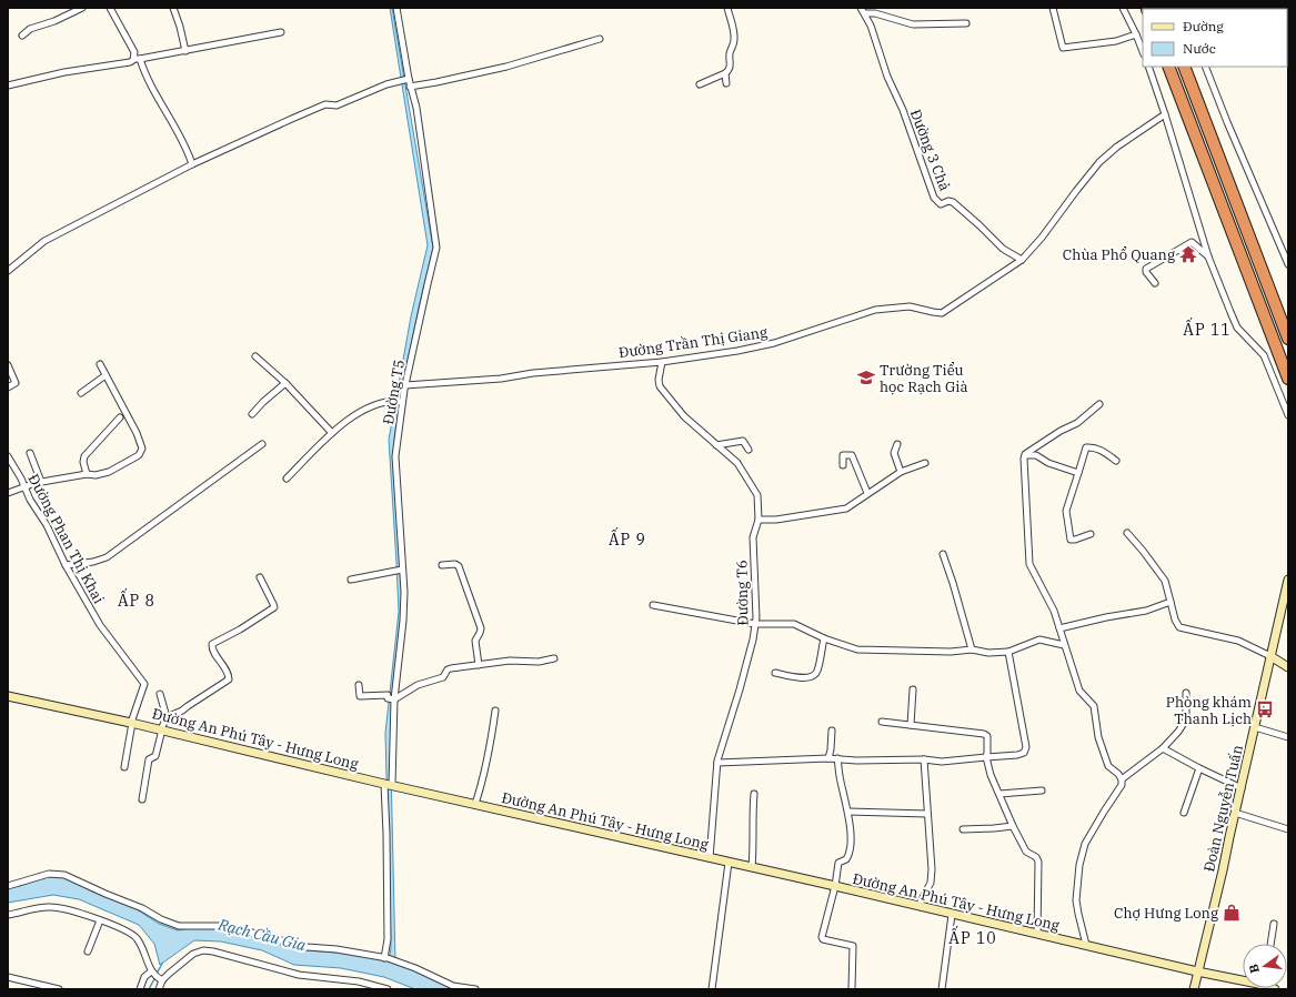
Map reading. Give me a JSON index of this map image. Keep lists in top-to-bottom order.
{
  "streets": {
    "street": [
      "Đường 3 Chả",
      "Đường Trần Thị Giang",
      "Đường T5",
      "Đường Phan Thị Khai",
      "Đường T6",
      "Đường An Phú Tây - Hưng Long",
      "Đoàn Nguyễn Tuấn"
    ]
  },
  "crossings": [
    ["Đường 3 Chả", "Đường Trần Thị Giang"],
    ["Đường Trần Thị Giang", "Đường T5"],
    ["Đường Trần Thị Giang", "Đường T6"],
    ["Đường T5", "Đường An Phú Tây - Hưng Long"],
    ["Đường Phan Thị Khai", "Đường An Phú Tây - Hưng Long"],
    ["Đường T6", "Đường An Phú Tây - Hưng Long"],
    ["Đường An Phú Tây - Hưng Long", "Đoàn Nguyễn Tuấn"]
  ],
  "districts": [
    "ẤP 11",
    "ẤP 9",
    "ẤP 8",
    "ẤP 10"
  ],
  "water": ["Rạch Cầu Gia"],
  "places": {
    "temple": ["Chùa Phổ Quang"],
    "school or university": ["Trường Tiểu học Rạch Già"],
    "bus stop": ["Phòng khám Thanh Lịch"],
    "shop": ["Chợ Hưng Long"]
  },
  "legend": ["Đường", "Nước"],
  "north": "left"
}
